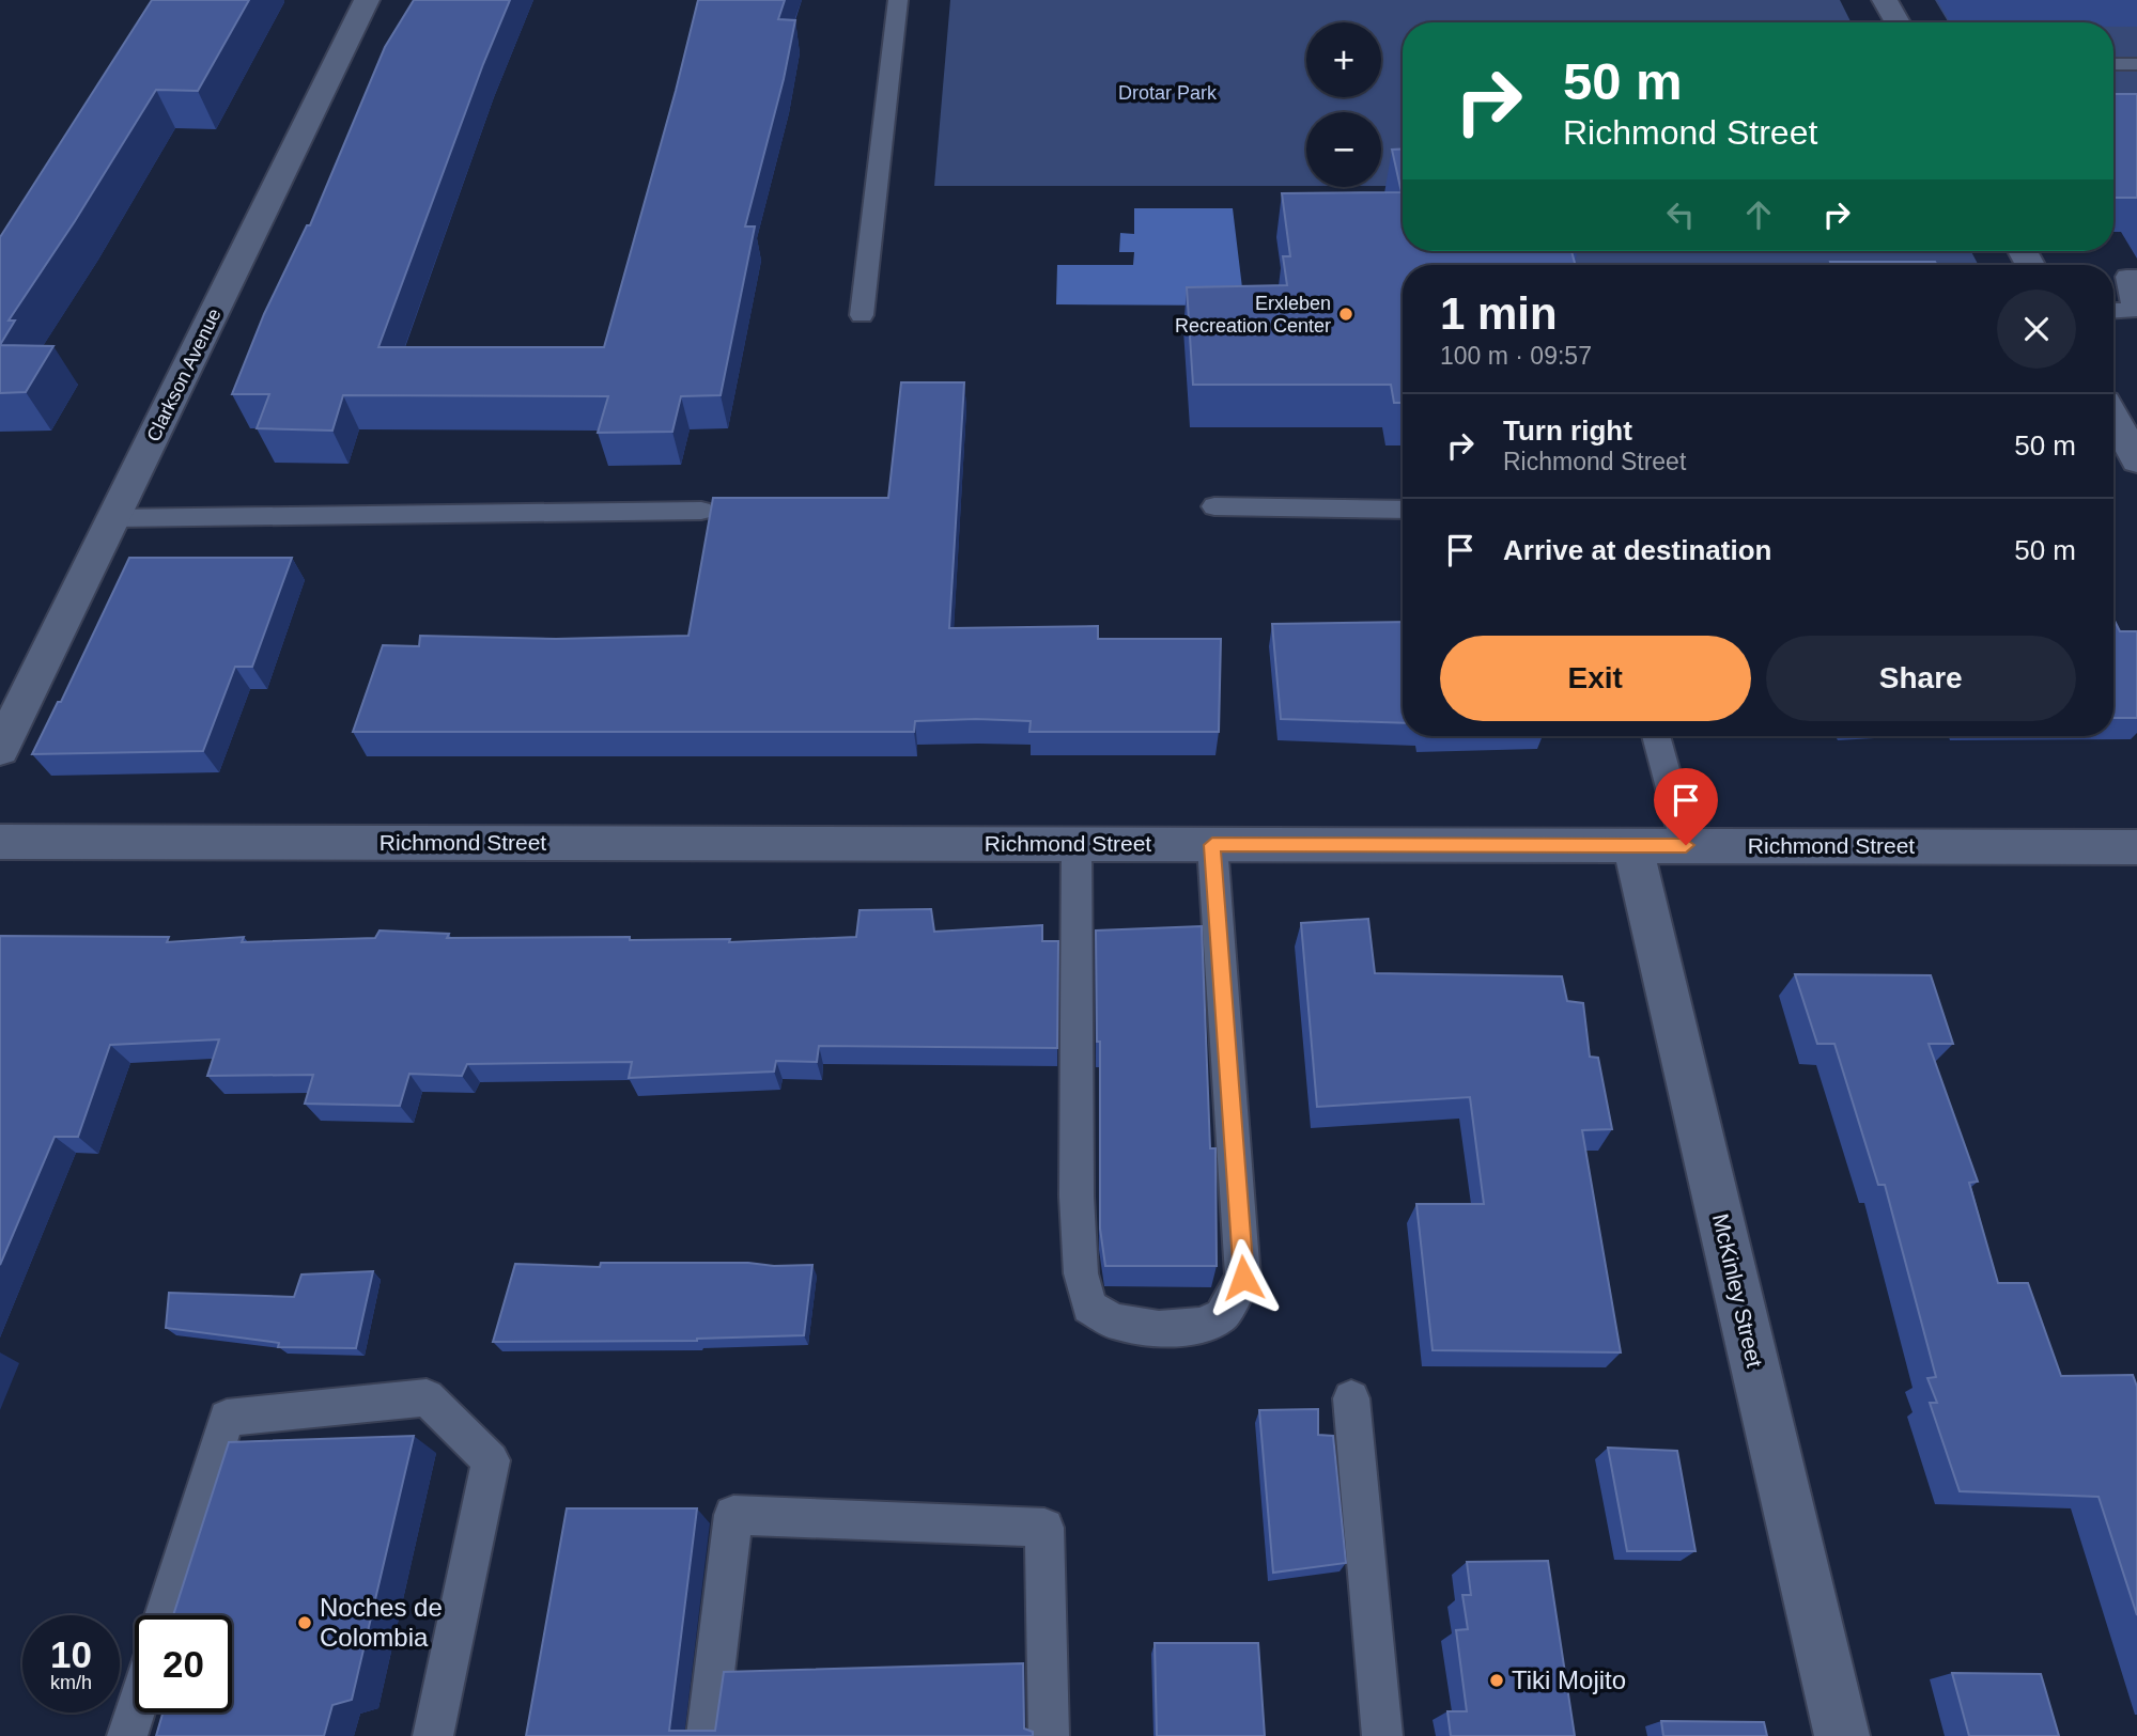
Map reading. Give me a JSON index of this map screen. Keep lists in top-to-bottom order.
{
  "streets": {
    "street": ["Clarkson Avenue", "Richmond Street", "McKinley Street"]
  },
  "crossings": [
    ["Richmond Street", "McKinley Street"]
  ],
  "parks": ["Drotar Park"],
  "places": ["Erxleben Recreation Center", "Noches de Colombia", "Tiki Mojito"],
  "page": {
    "map_buttons": ["+", "−"],
    "turn": ["50 m", "Richmond Street"],
    "heading": ["1 min", "100 m · 09:57"],
    "list": [
      {
        "name": "Turn right",
        "note": "Richmond Street",
        "value": "50 m"
      },
      {
        "name": "Arrive at destination",
        "value": "50 m"
      }
    ],
    "buttons": ["Exit", "Share"],
    "speed": "10 km/h",
    "limit": "20"
  }
}
